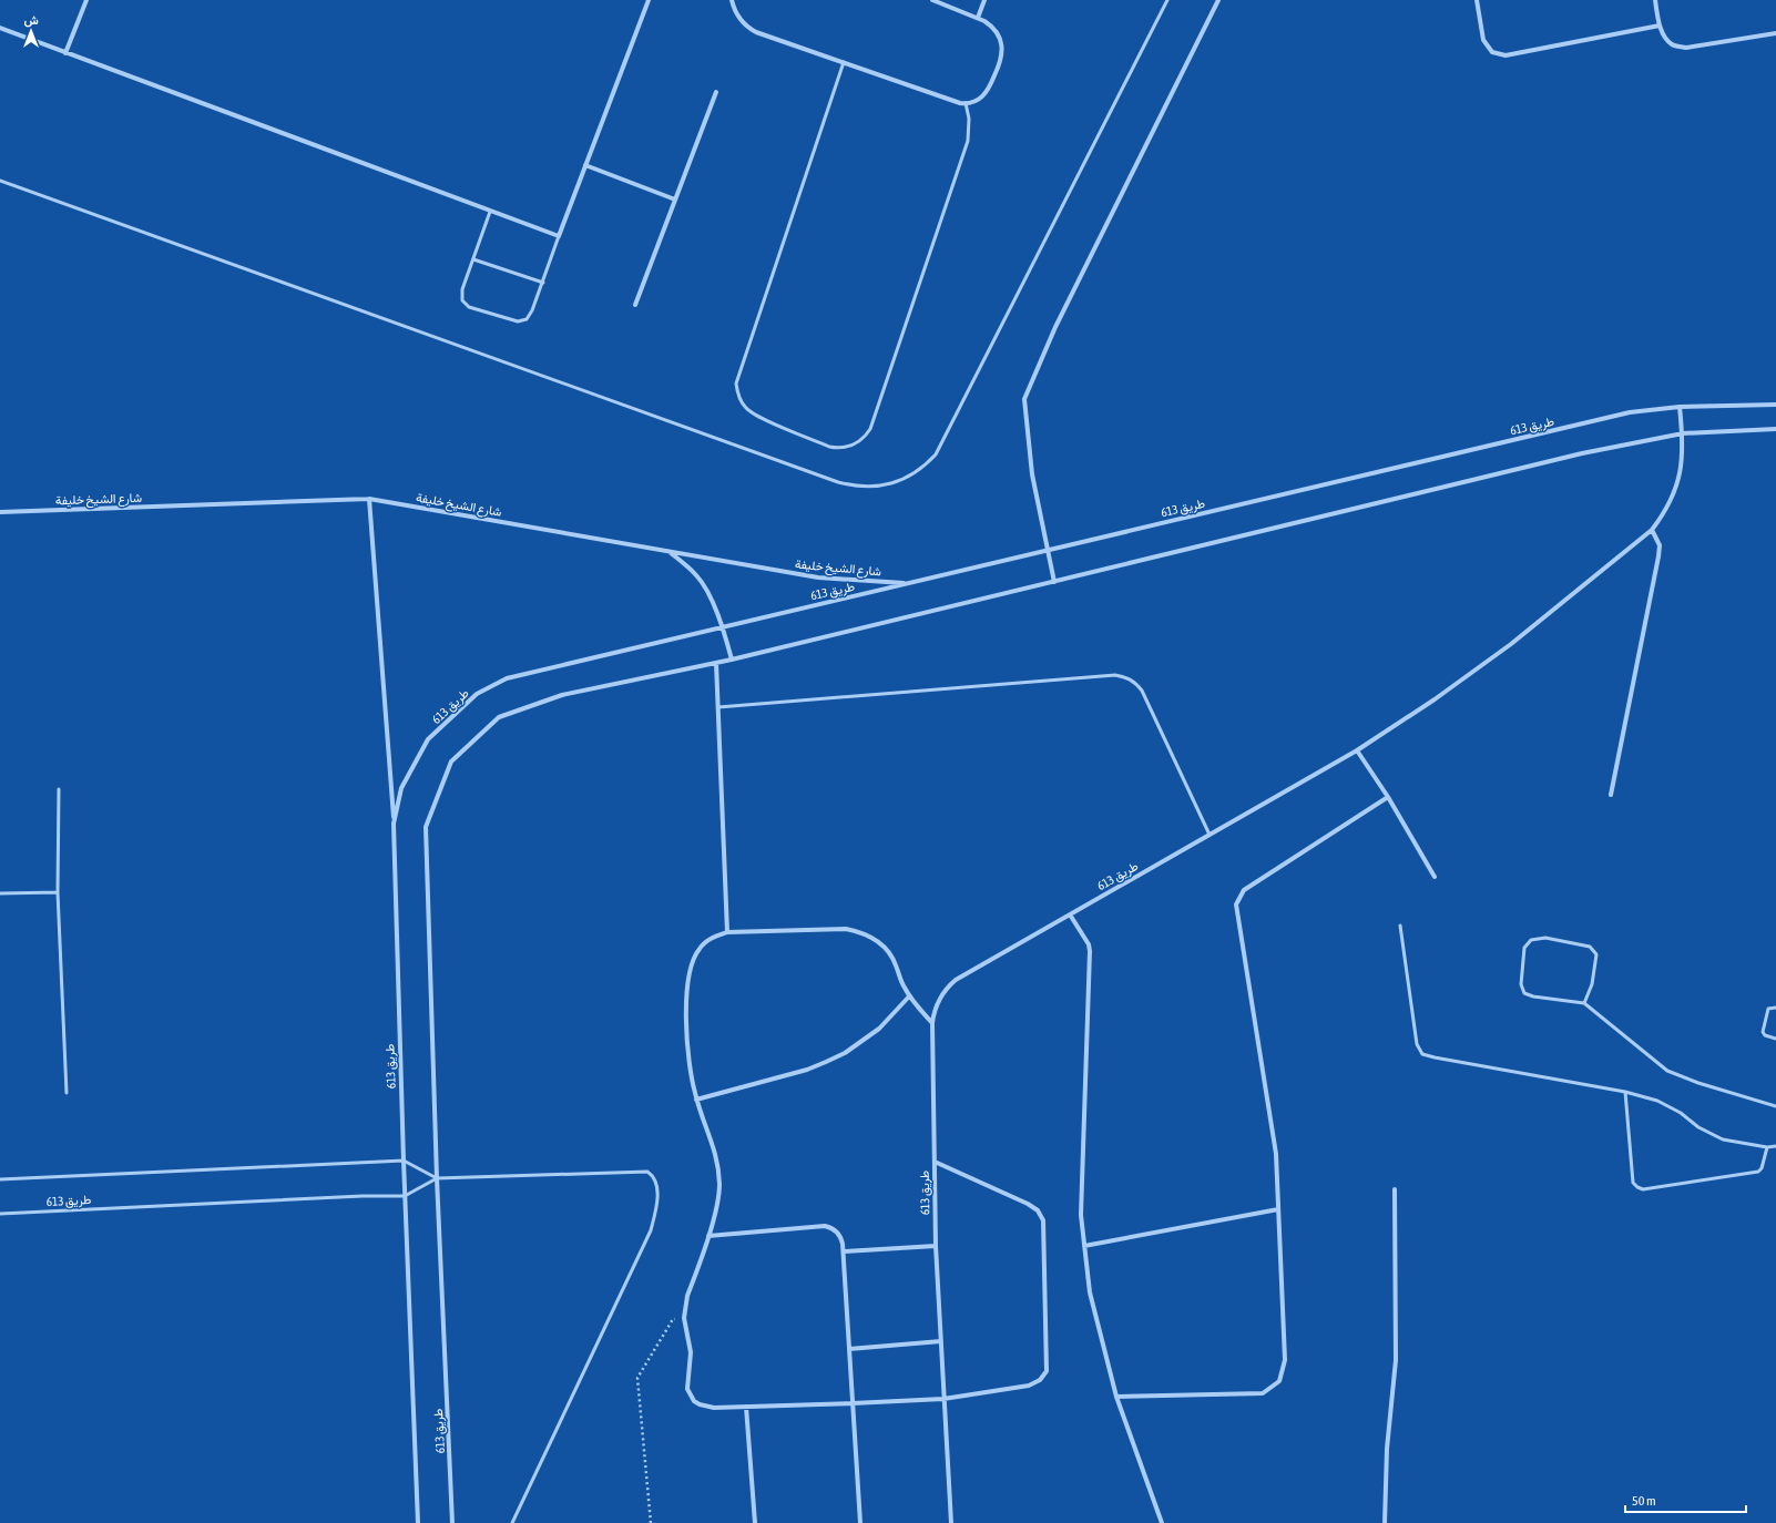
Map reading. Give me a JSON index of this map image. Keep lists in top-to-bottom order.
{
  "streets": {
    "street": ["طريق 613", "شارع الشيخ خليفة"]
  },
  "crossings": [
    ["طريق 613", "شارع الشيخ خليفة"]
  ],
  "scale_bar": "50 m",
  "north": "top"
}
